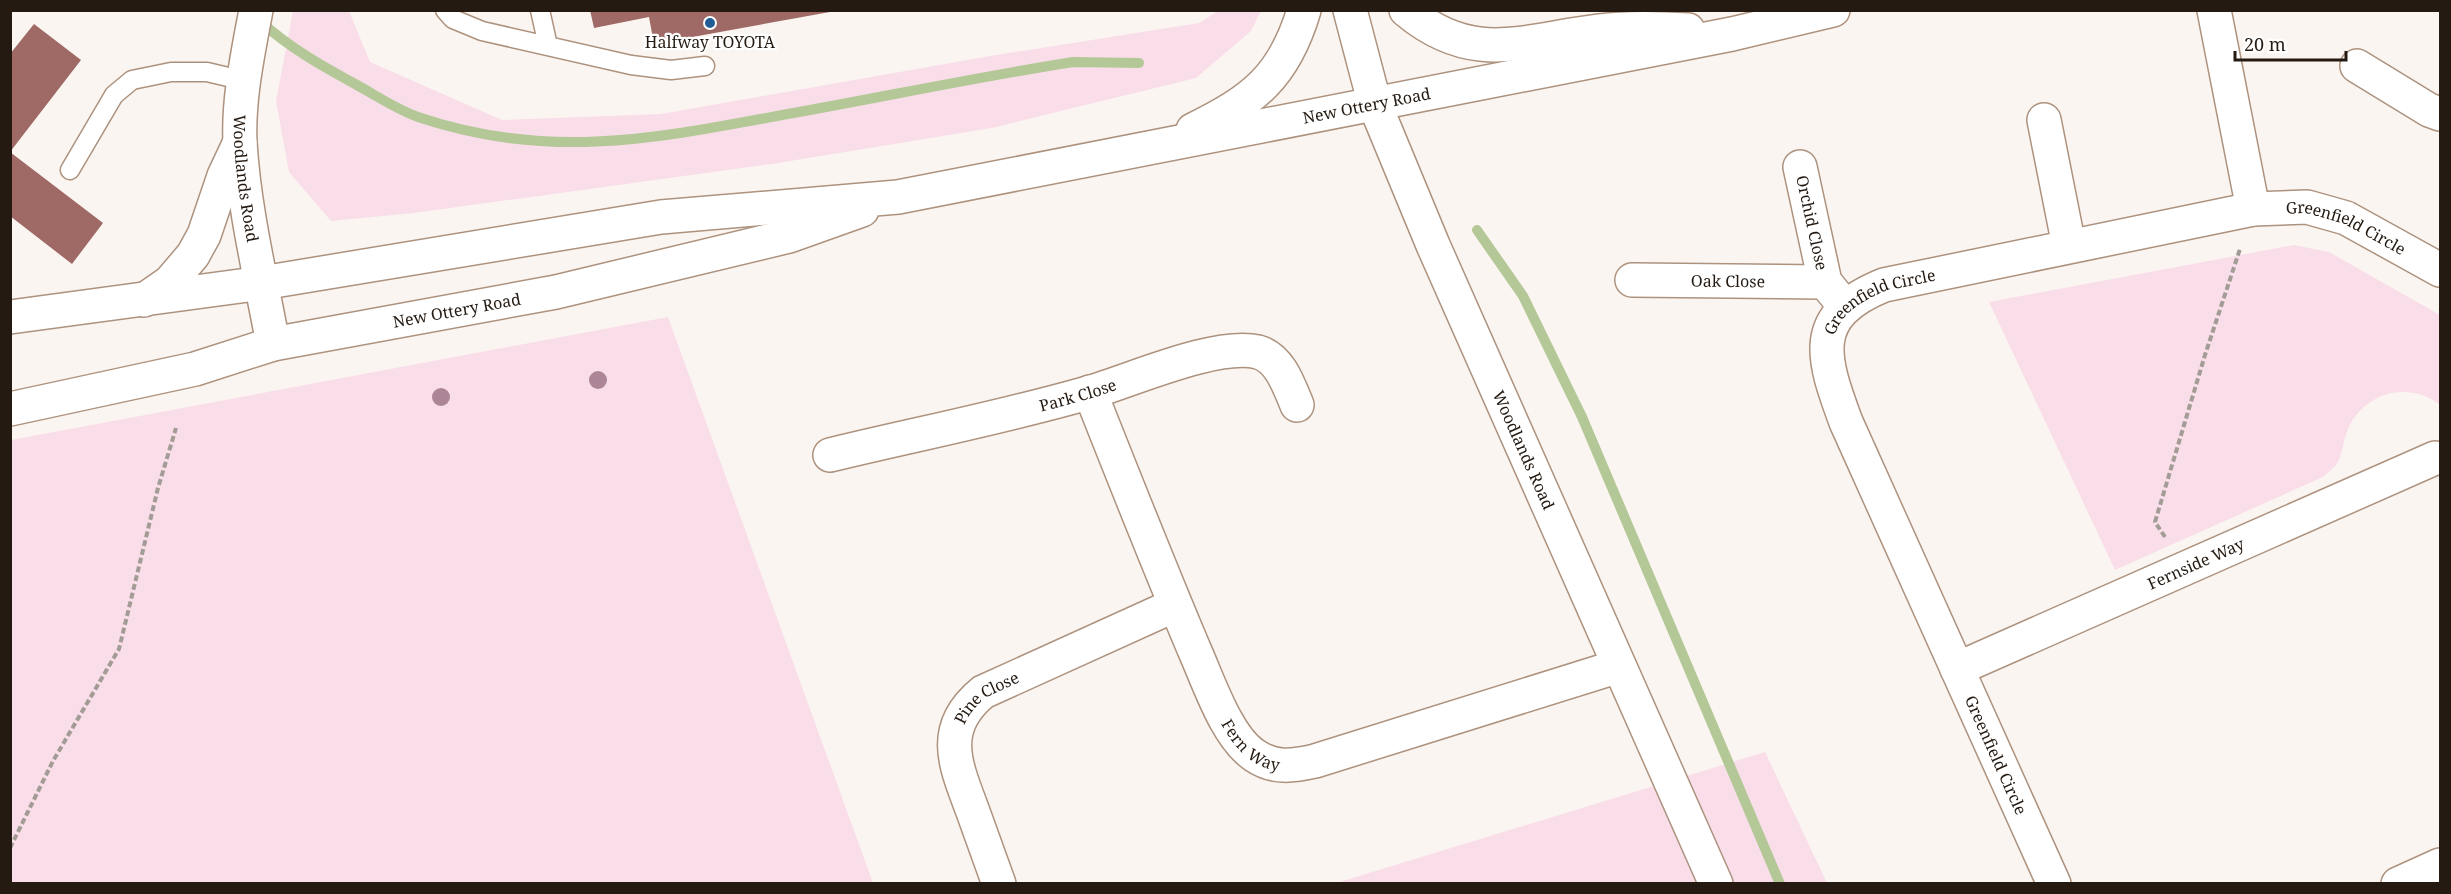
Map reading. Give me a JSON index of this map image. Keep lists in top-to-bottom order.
{
  "streets": {
    "street": [
      "New Ottery Road",
      "Woodlands Road",
      "Orchid Close",
      "Greenfield Circle",
      "Oak Close",
      "Park Close",
      "Fernside Way",
      "Pine Close",
      "Fern Way"
    ]
  },
  "crossings": [
    ["New Ottery Road", "Woodlands Road"],
    ["Woodlands Road", "Fern Way"],
    ["Orchid Close", "Greenfield Circle"],
    ["Orchid Close", "Oak Close"],
    ["Greenfield Circle", "Oak Close"],
    ["Greenfield Circle", "Fernside Way"],
    ["Park Close", "Fern Way"],
    ["Pine Close", "Fern Way"]
  ],
  "places": ["Halfway TOYOTA"],
  "scale_bar": "20 m"
}
